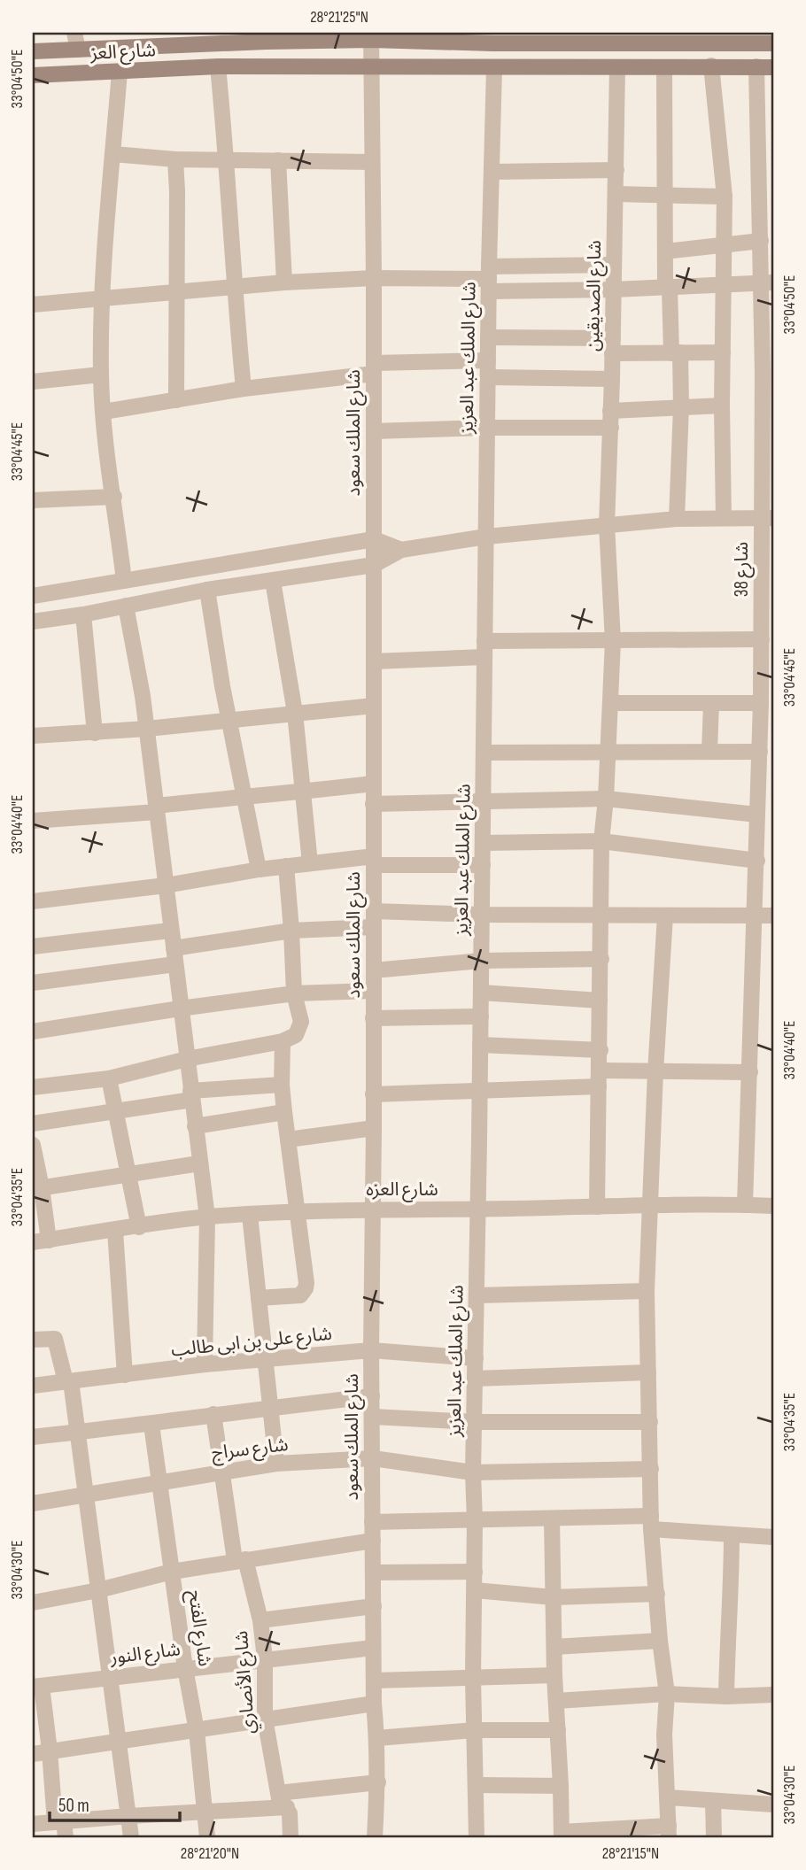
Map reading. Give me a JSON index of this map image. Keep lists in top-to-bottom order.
{
  "streets": {
    "main road": ["شارع العز"],
    "street": [
      "شارع الصديقين",
      "شارع الملك عبد العزيز",
      "شارع الملك سعود",
      "شارع 38",
      "شارع العزه",
      "شارع على بن ابى طالب",
      "شارع سراج",
      "شارع الفتح",
      "شارع النور",
      "شارع الأنصاري"
    ]
  },
  "crossings": [
    ["شارع العز", "شارع الصديقين"],
    ["شارع العز", "شارع الملك عبد العزيز"],
    ["شارع العز", "شارع الملك سعود"],
    ["شارع العز", "شارع 38"],
    ["شارع الصديقين", "شارع العزه"],
    ["شارع الملك عبد العزيز", "شارع العزه"],
    ["شارع الملك عبد العزيز", "شارع على بن ابى طالب"],
    ["شارع الملك عبد العزيز", "شارع سراج"],
    ["شارع الملك سعود", "شارع العزه"],
    ["شارع الملك سعود", "شارع على بن ابى طالب"],
    ["شارع الملك سعود", "شارع سراج"],
    ["شارع الملك سعود", "شارع النور"],
    ["شارع 38", "شارع العزه"],
    ["شارع سراج", "شارع الفتح"],
    ["شارع سراج", "شارع الأنصاري"],
    ["شارع الفتح", "شارع النور"],
    ["شارع النور", "شارع الأنصاري"]
  ],
  "scale_bar": "50 m",
  "coordinates": [
    "28°21'25\"N",
    "33°04'50\"E",
    "33°04'45\"E",
    "33°04'40\"E",
    "33°04'35\"E",
    "33°04'30\"E",
    "28°21'20\"N",
    "28°21'15\"N"
  ]
}
